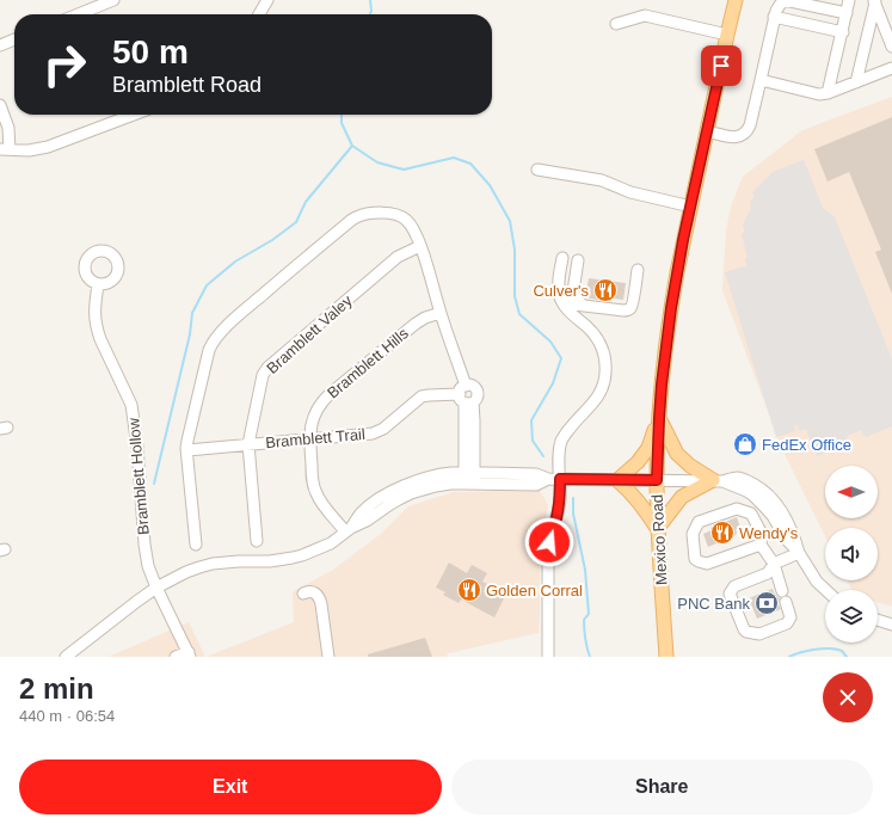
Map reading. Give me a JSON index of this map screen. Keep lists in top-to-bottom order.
{
  "streets": {
    "main road": ["Mexico Road"],
    "street": [
      "Bramblett Valey",
      "Bramblett Hills",
      "Bramblett Trail",
      "Bramblett Hollow"
    ]
  },
  "crossings": [
    ["Bramblett Valey", "Bramblett Trail"],
    ["Bramblett Hills", "Bramblett Trail"]
  ],
  "places": {
    "restaurant": ["Culver's", "Wendy's", "Golden Corral"],
    "shop": ["FedEx Office"],
    "bank": ["PNC Bank"]
  },
  "north": "left",
  "page": {
    "turn": ["50 m", "Bramblett Road"],
    "heading": ["2 min", "440 m · 06:54"],
    "buttons": ["Exit", "Share"]
  }
}
